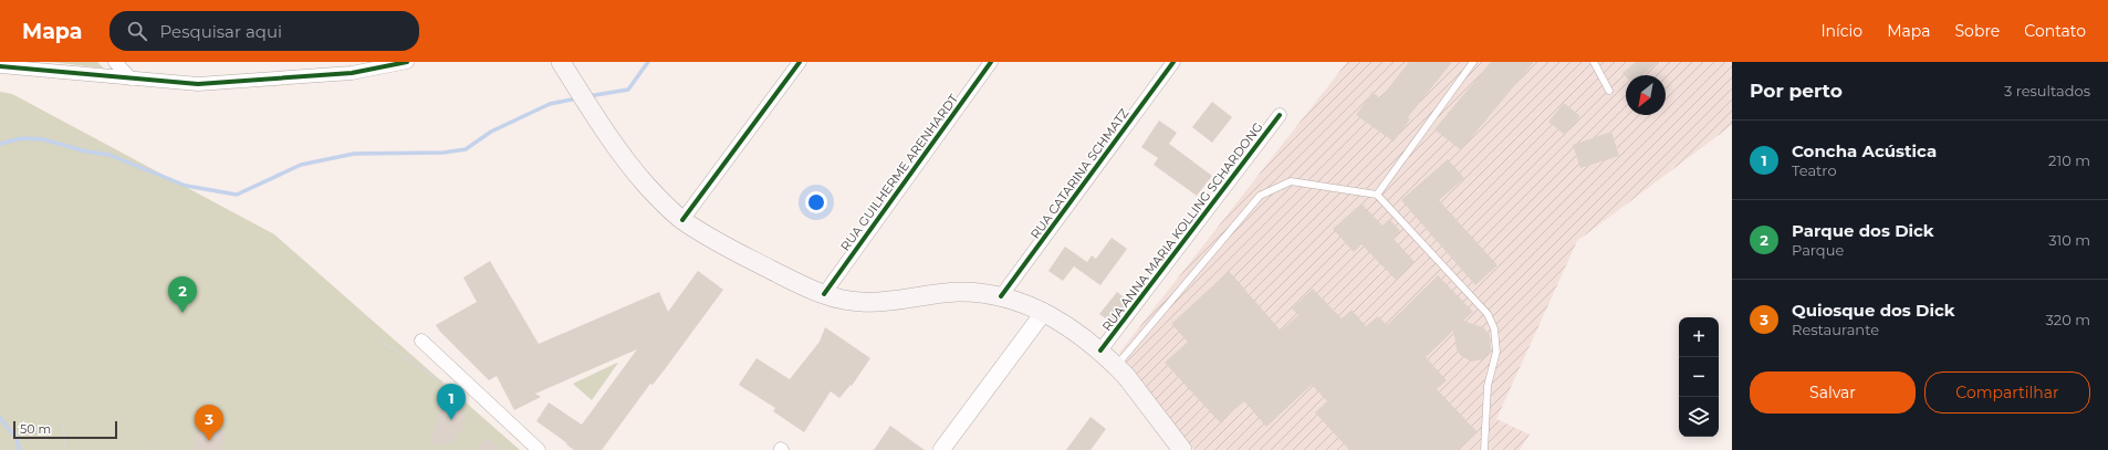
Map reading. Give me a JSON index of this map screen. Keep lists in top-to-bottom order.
{
  "streets": {
    "street": ["RUA GUILHERME ARENHARDT", "RUA CATARINA SCHMATZ", "RUA ANNA MARIA KOLLING SCHARDONG"]
  },
  "scale_bar": "50 m",
  "north": "bottom left",
  "page": {
    "header": "Mapa",
    "search": "Pesquisar aqui",
    "nav": [
      "Início",
      "Mapa",
      "Sobre",
      "Contato"
    ],
    "heading": ["Por perto", "3 resultados"],
    "list": [
      {
        "mark": "1",
        "name": "Concha Acústica",
        "note": "Teatro",
        "value": "210 m"
      },
      {
        "mark": "2",
        "name": "Parque dos Dick",
        "note": "Parque",
        "value": "310 m"
      },
      {
        "mark": "3",
        "name": "Quiosque dos Dick",
        "note": "Restaurante",
        "value": "320 m"
      }
    ],
    "pins": ["2", "1", "3"],
    "map_buttons": ["+", "−"],
    "buttons": ["Salvar", "Compartilhar"],
    "scale": "50 m"
  }
}
